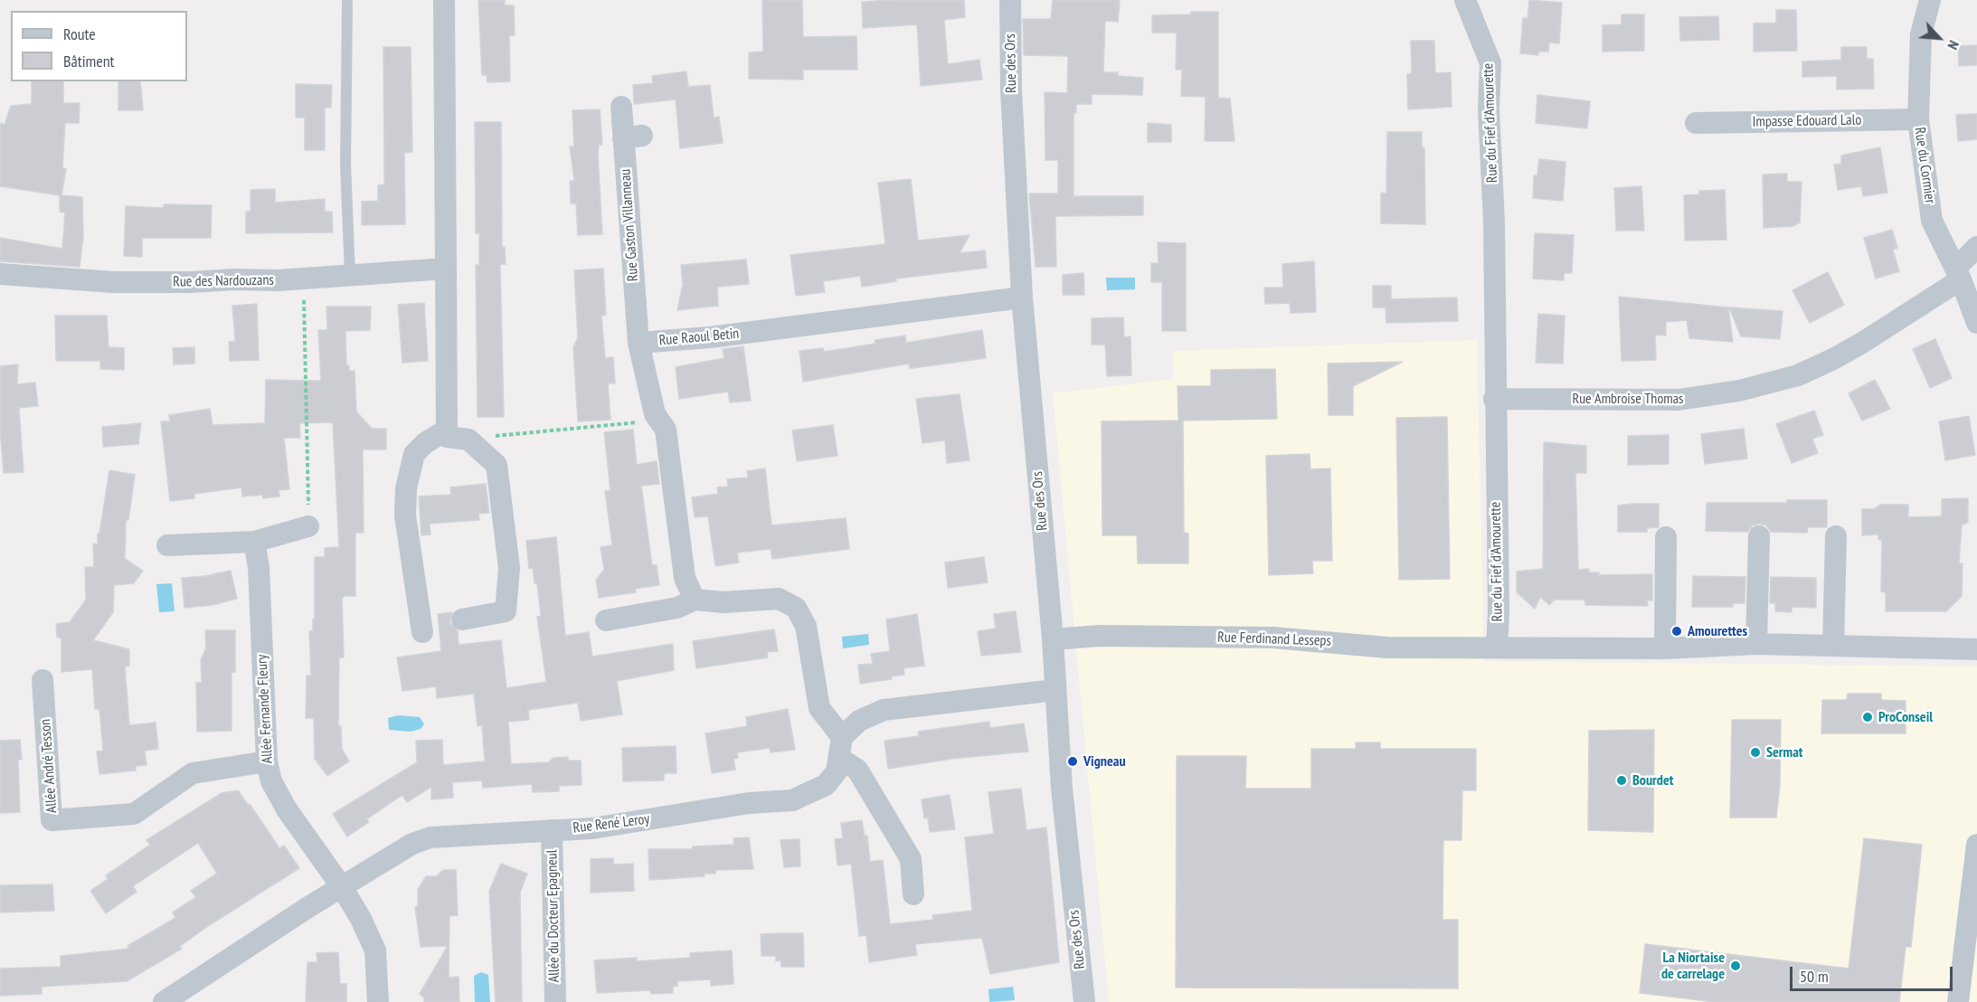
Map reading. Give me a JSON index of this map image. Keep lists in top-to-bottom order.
{
  "streets": {
    "street": [
      "Rue des Ors",
      "Impasse Edouard Lalo",
      "Rue du Fief d'Amourette",
      "Rue du Cormier",
      "Rue Gaston Villanneau",
      "Rue des Nardouzans",
      "Rue Raoul Betin",
      "Rue Ambroise Thomas",
      "Rue Ferdinand Lesseps",
      "Allée Fernande Fleury",
      "Allée André Tesson",
      "Rue René Leroy",
      "Allée du Docteur Epagneul"
    ]
  },
  "crossings": [
    ["Rue des Ors", "Rue Raoul Betin"],
    ["Rue des Ors", "Rue Ferdinand Lesseps"],
    ["Rue des Ors", "Rue René Leroy"],
    ["Impasse Edouard Lalo", "Rue du Cormier"],
    ["Rue du Fief d'Amourette", "Rue Ambroise Thomas"],
    ["Rue du Fief d'Amourette", "Rue Ferdinand Lesseps"],
    ["Rue du Cormier", "Rue Ambroise Thomas"],
    ["Rue Gaston Villanneau", "Rue Raoul Betin"],
    ["Allée Fernande Fleury", "Allée André Tesson"],
    ["Allée Fernande Fleury", "Rue René Leroy"],
    ["Rue René Leroy", "Allée du Docteur Epagneul"]
  ],
  "places": [
    "Amourettes",
    "ProConseil",
    "Sermat",
    "Vigneau",
    "Bourdet",
    "La Niortaise de carrelage"
  ],
  "legend": ["Route", "Bâtiment"],
  "scale_bar": "50 m",
  "north": "bottom right"
}
